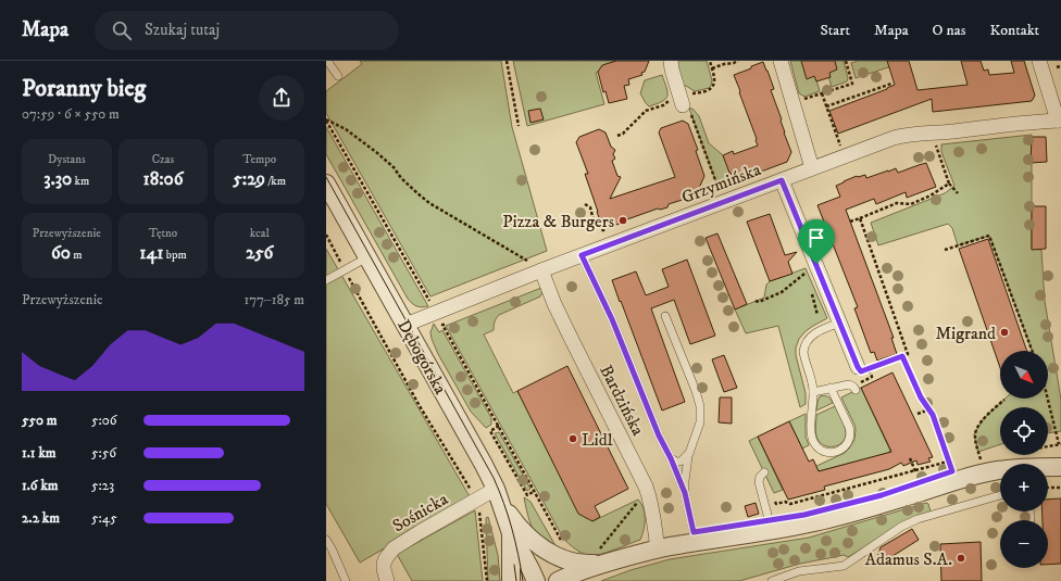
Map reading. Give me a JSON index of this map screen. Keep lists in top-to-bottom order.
{
  "streets": {
    "street": [
      "Grzymińska",
      "Dębogórska",
      "Bardzińska",
      "Sośnicka"
    ]
  },
  "crossings": [
    ["Grzymińska", "Dębogórska"],
    ["Grzymińska", "Bardzińska"],
    ["Dębogórska", "Sośnicka"]
  ],
  "places": [
    "Pizza & Burgers",
    "Migrand",
    "Lidl",
    "Adamus S.A."
  ],
  "north": "bottom right",
  "page": {
    "header": "Mapa",
    "search": "Szukaj tutaj",
    "nav": [
      "Start",
      "Mapa",
      "O nas",
      "Kontakt"
    ],
    "heading": ["Poranny bieg", "07:59 · 6 × 550 m"],
    "stats": [
      ["Dystans", "3.30 km"],
      ["Czas", "18:06"],
      ["Tempo", "5:29 /km"],
      ["Przewyższenie", "60 m"],
      ["Tętno", "141 bpm"],
      ["kcal", "256"]
    ],
    "chart": ["Przewyższenie", "177–185 m"],
    "map_buttons": ["+", "−"],
    "list": [
      {
        "name": "550 m",
        "note": "5:06"
      },
      {
        "name": "1.1 km",
        "note": "5:56"
      },
      {
        "name": "1.6 km",
        "note": "5:23"
      },
      {
        "name": "2.2 km",
        "note": "5:45"
      }
    ]
  }
}
